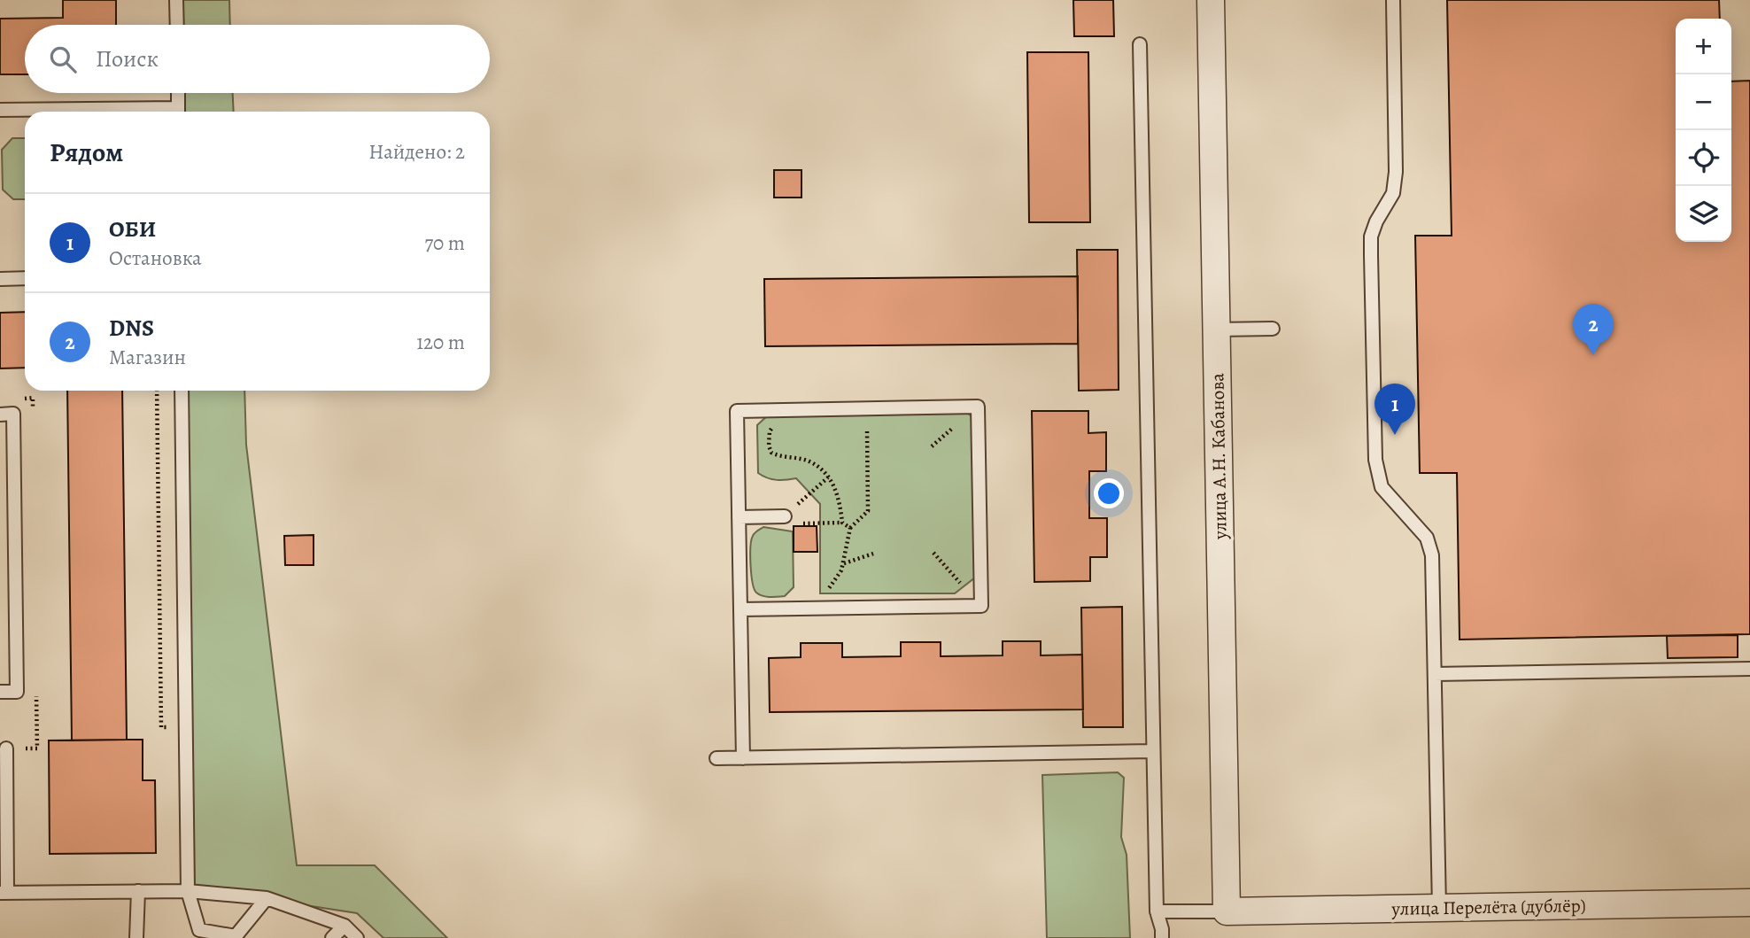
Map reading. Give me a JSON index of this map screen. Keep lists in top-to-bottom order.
{
  "streets": {
    "street": ["улица А.Н. Кабанова", "улица Перелёта (дублёр)"]
  },
  "crossings": [
    ["улица А.Н. Кабанова", "улица Перелёта (дублёр)"]
  ],
  "page": {
    "map_buttons": ["+", "−"],
    "search": "Поиск",
    "heading": ["Рядом", "Найдено: 2"],
    "list": [
      {
        "mark": "1",
        "name": "ОБИ",
        "note": "Остановка",
        "value": "70 m"
      },
      {
        "mark": "2",
        "name": "DNS",
        "note": "Магазин",
        "value": "120 m"
      }
    ],
    "pins": ["2", "1"]
  }
}
